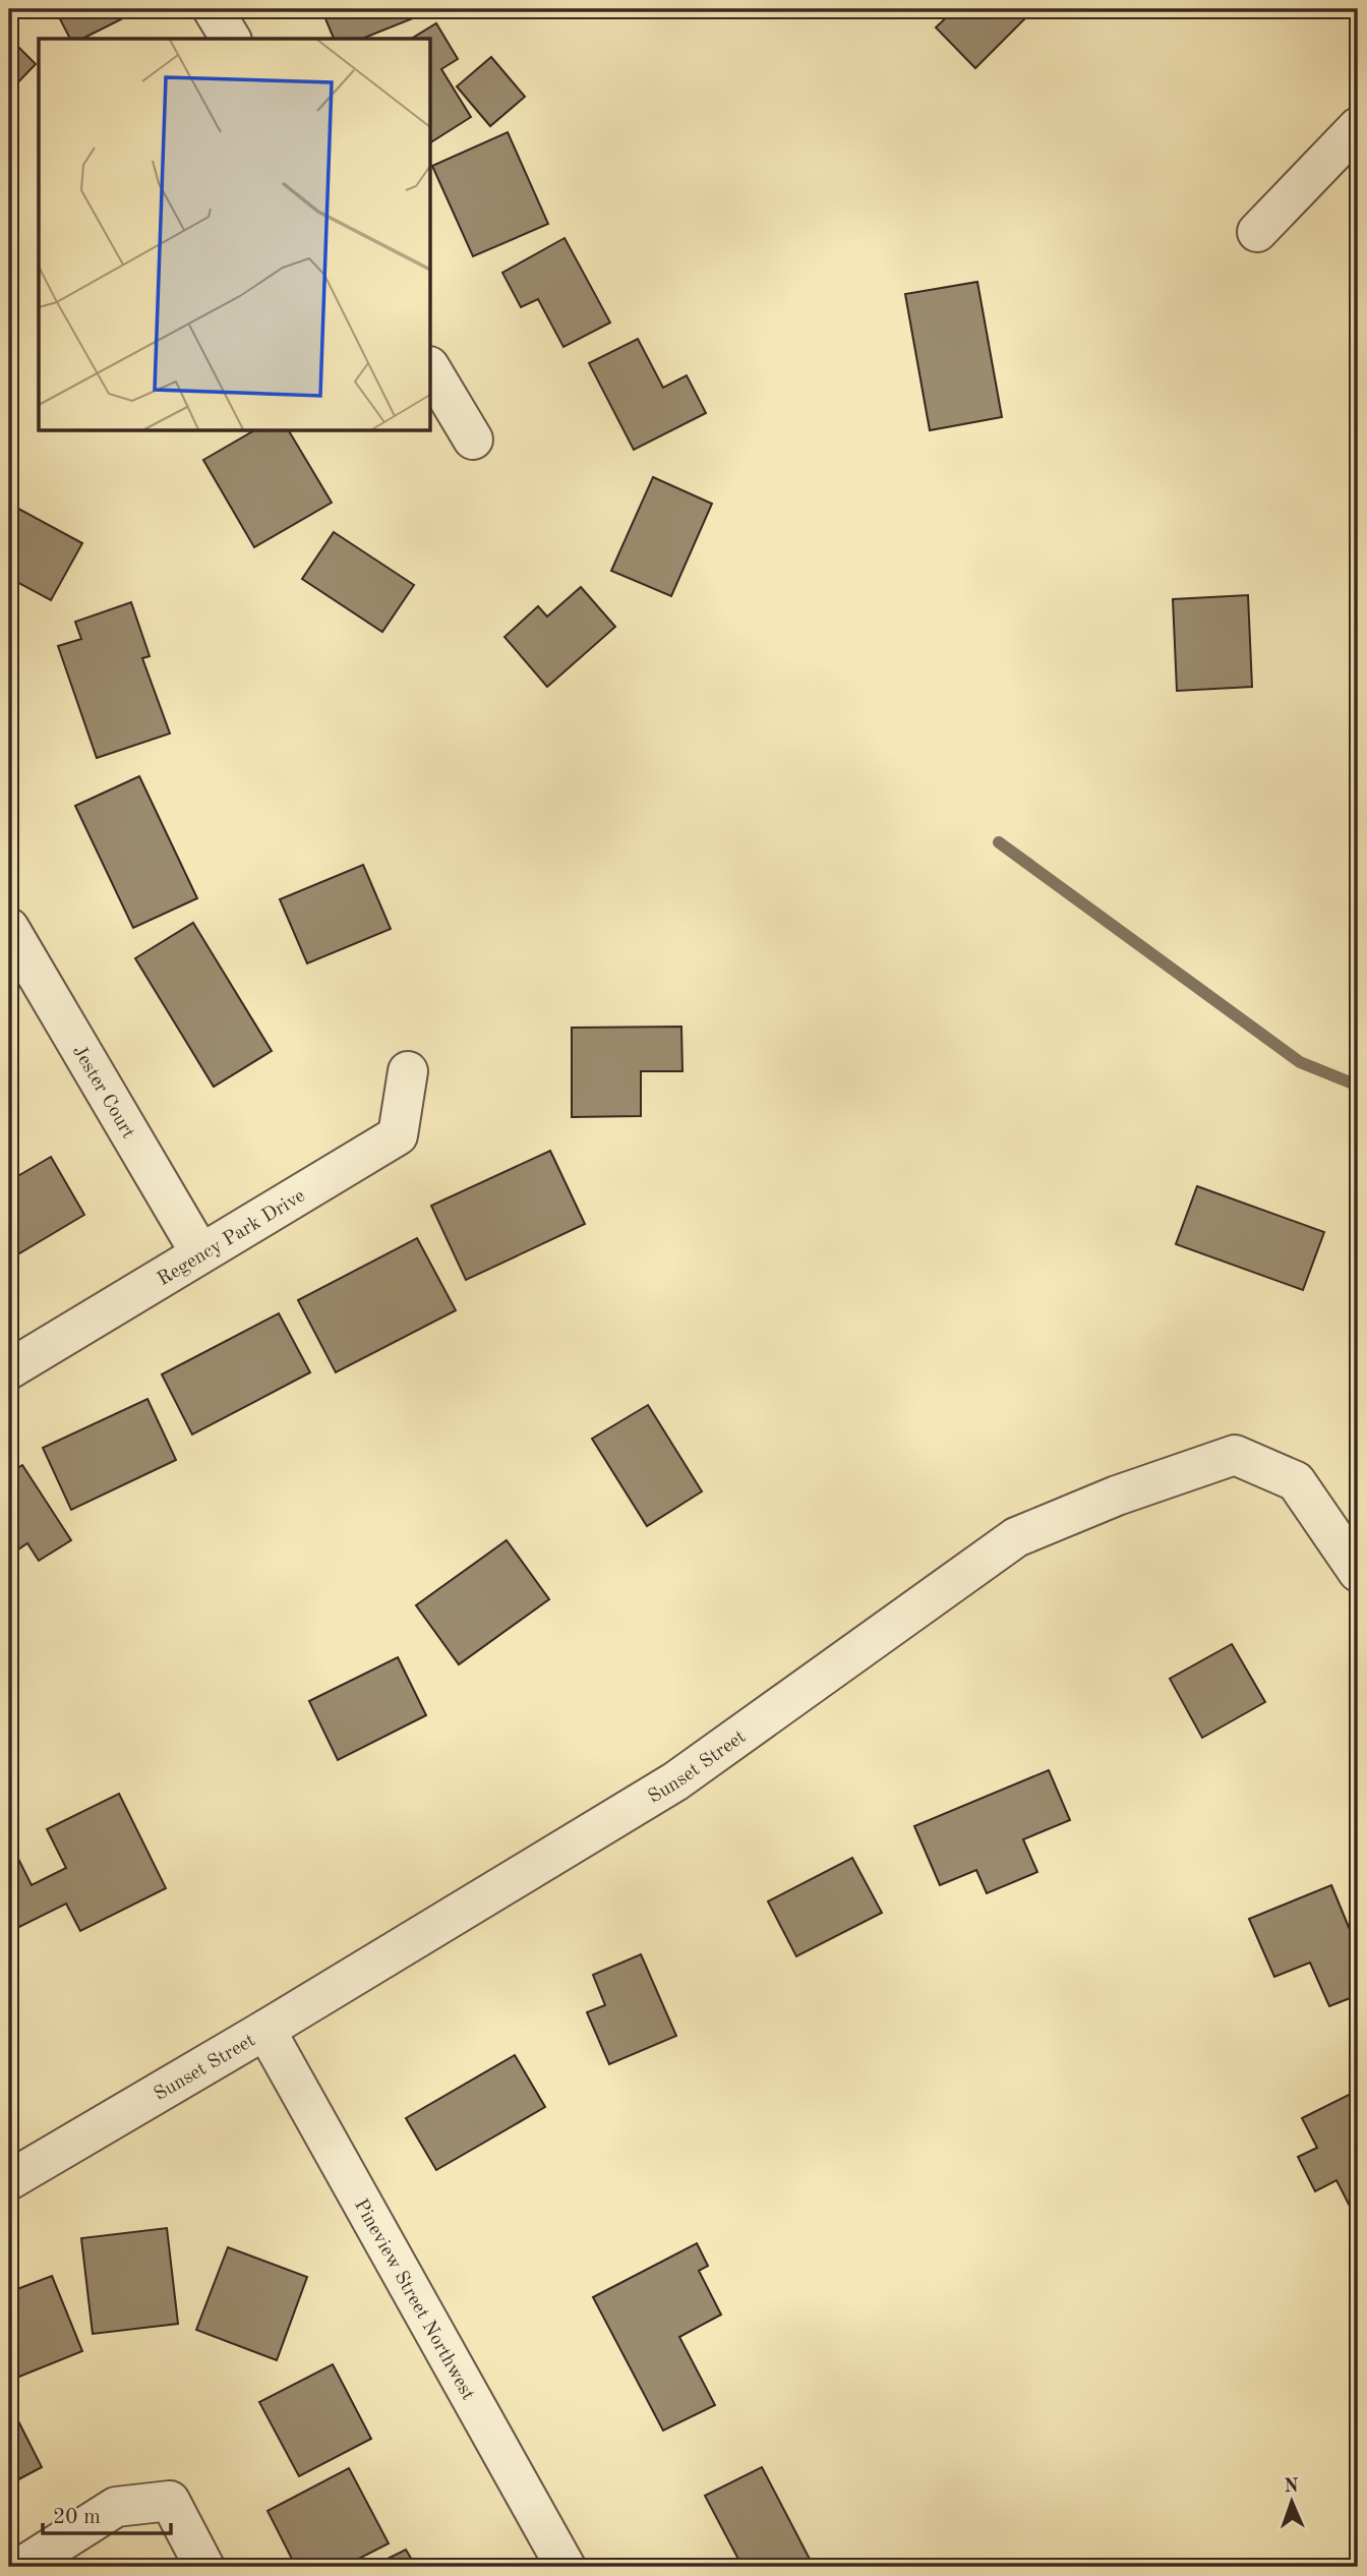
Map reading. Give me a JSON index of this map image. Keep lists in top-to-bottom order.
{
  "streets": {
    "street": [
      "Jester Court",
      "Regency Park Drive",
      "Sunset Street",
      "Pineview Street Northwest"
    ]
  },
  "crossings": [
    ["Jester Court", "Regency Park Drive"],
    ["Sunset Street", "Pineview Street Northwest"]
  ],
  "scale_bar": "20 m",
  "north": "top"
}
